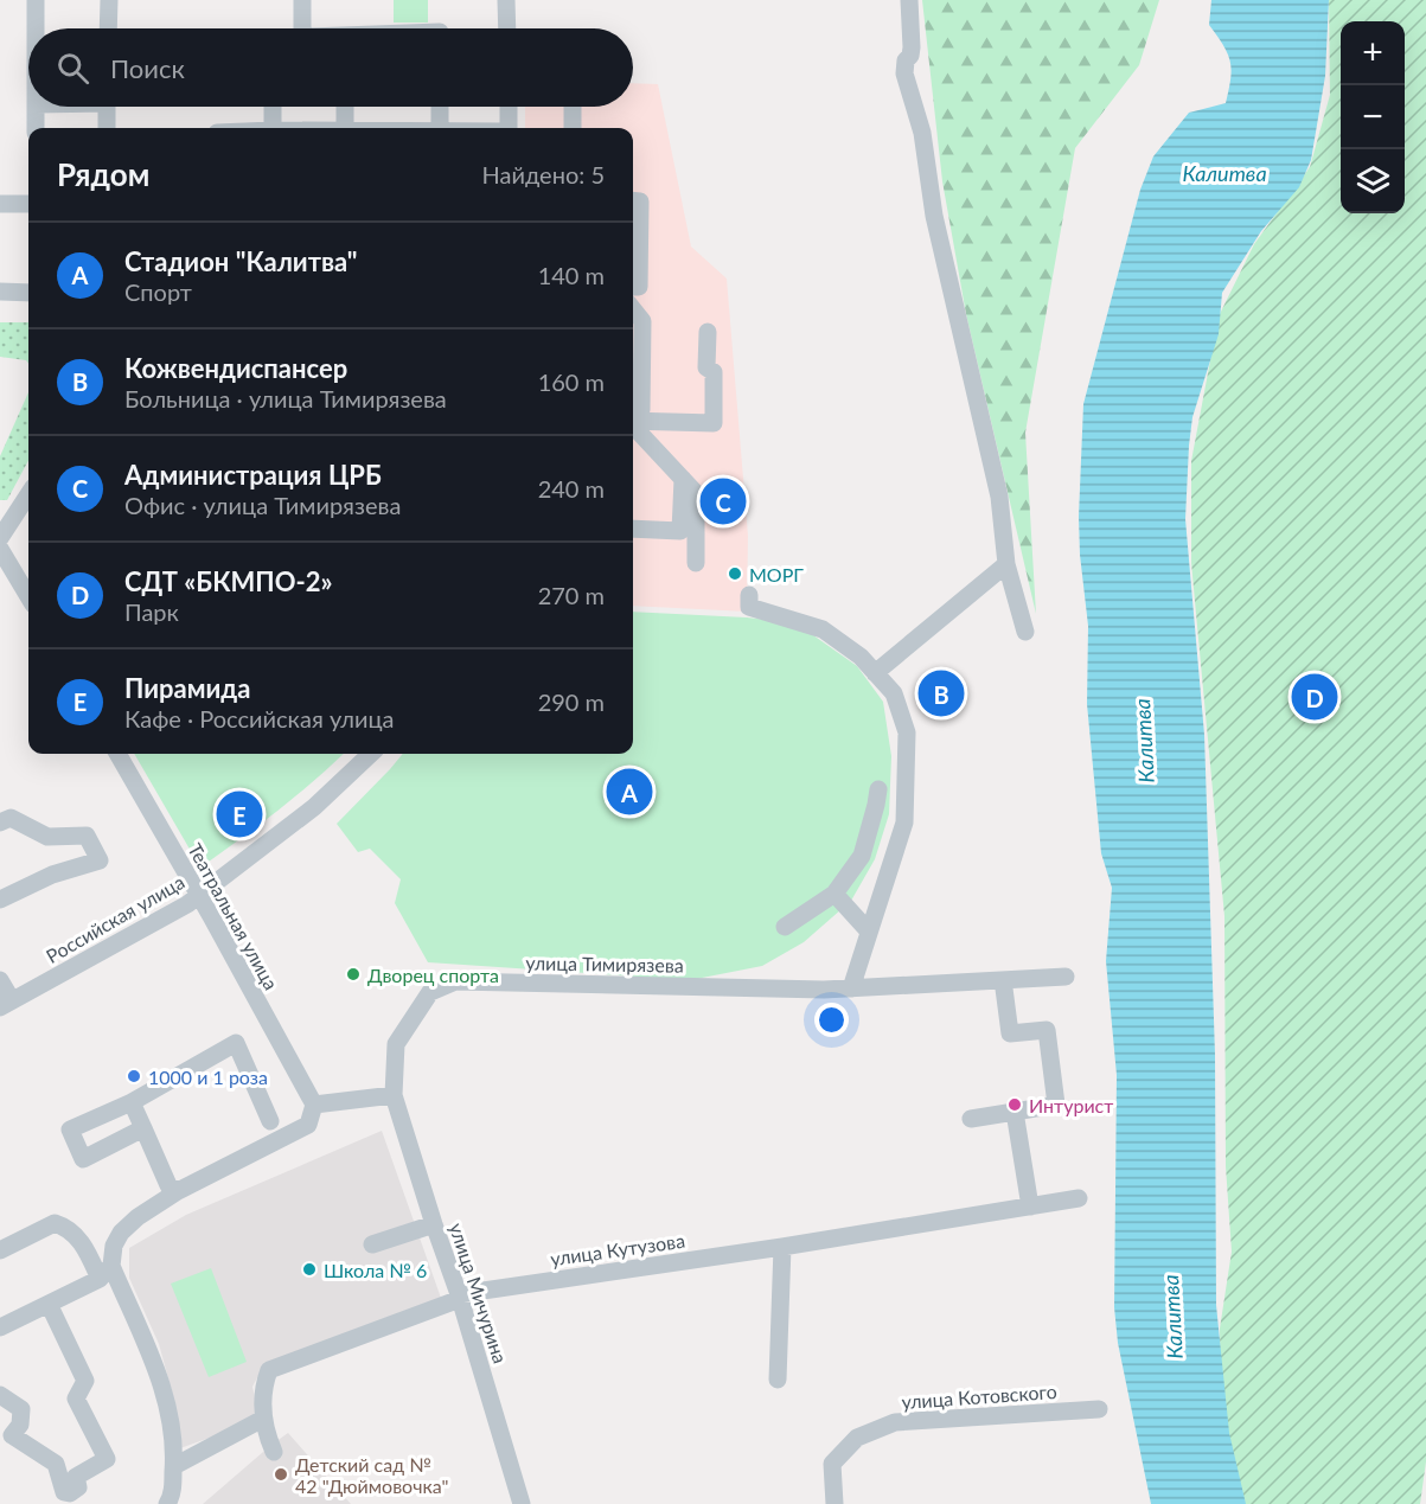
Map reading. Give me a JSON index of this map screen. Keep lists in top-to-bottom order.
{
  "streets": {
    "street": [
      "Театральная улица",
      "Российская улица",
      "улица Тимирязева",
      "улица Кутузова",
      "улица Мичурина",
      "улица Котовского"
    ]
  },
  "crossings": [
    ["Театральная улица", "Российская улица"],
    ["улица Тимирязева", "улица Мичурина"],
    ["улица Кутузова", "улица Мичурина"]
  ],
  "water": ["Калитва"],
  "places": [
    "МОРГ",
    "Дворец спорта",
    "1000 и 1 роза",
    "Интурист",
    "Школа № 6",
    "Детский сад № 42 \"Дюймовочка\""
  ],
  "page": {
    "map_buttons": ["+", "−"],
    "search": "Поиск",
    "heading": ["Рядом", "Найдено: 5"],
    "list": [
      {
        "mark": "A",
        "name": "Стадион \"Калитва\"",
        "note": "Спорт",
        "value": "140 m"
      },
      {
        "mark": "B",
        "name": "Кожвендиспансер",
        "note": "Больница · улица Тимирязева",
        "value": "160 m"
      },
      {
        "mark": "C",
        "name": "Администрация ЦРБ",
        "note": "Офис · улица Тимирязева",
        "value": "240 m"
      },
      {
        "mark": "D",
        "name": "СДТ «БКМПО-2»",
        "note": "Парк",
        "value": "270 m"
      },
      {
        "mark": "E",
        "name": "Пирамида",
        "note": "Кафе · Российская улица",
        "value": "290 m"
      }
    ],
    "pins": [
      "C",
      "B",
      "D",
      "A",
      "E"
    ]
  }
}
